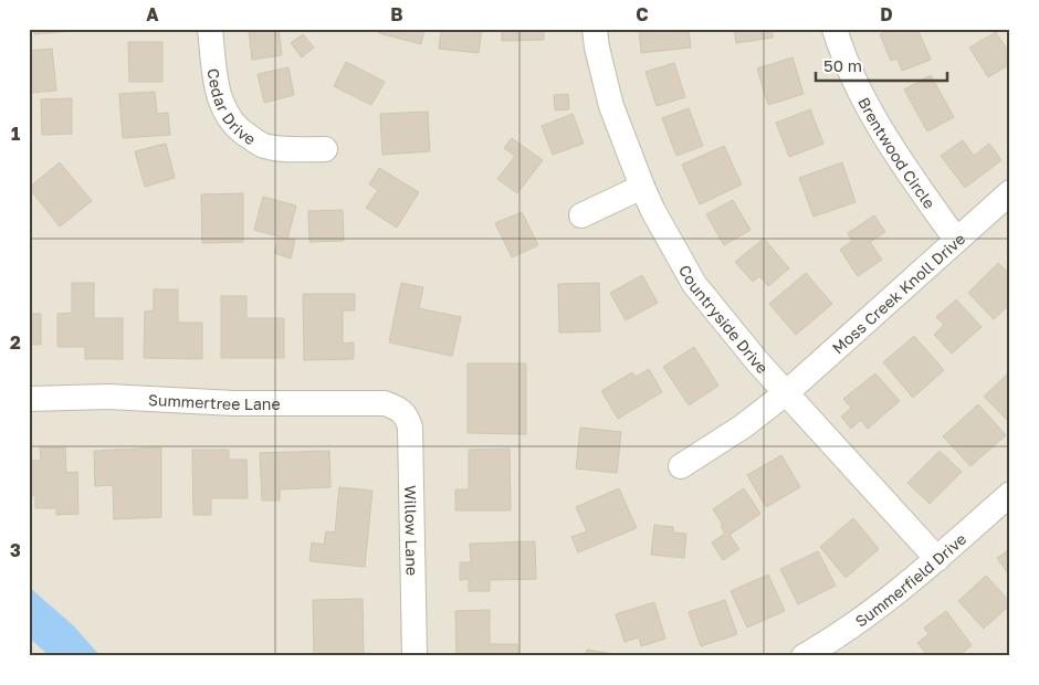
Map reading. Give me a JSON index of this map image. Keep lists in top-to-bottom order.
{
  "streets": {
    "street": [
      "Cedar Drive",
      "Brentwood Circle",
      "Moss Creek Knoll Drive",
      "Countryside Drive",
      "Summertree Lane",
      "Willow Lane",
      "Summerfield Drive"
    ]
  },
  "crossings": [
    ["Brentwood Circle", "Moss Creek Knoll Drive"],
    ["Moss Creek Knoll Drive", "Countryside Drive"],
    ["Countryside Drive", "Summerfield Drive"],
    ["Summertree Lane", "Willow Lane"]
  ],
  "scale_bar": "50 m",
  "grid": {
    "columns": [
      "A",
      "B",
      "C",
      "D"
    ],
    "rows": ["1", "2", "3"]
  }
}
